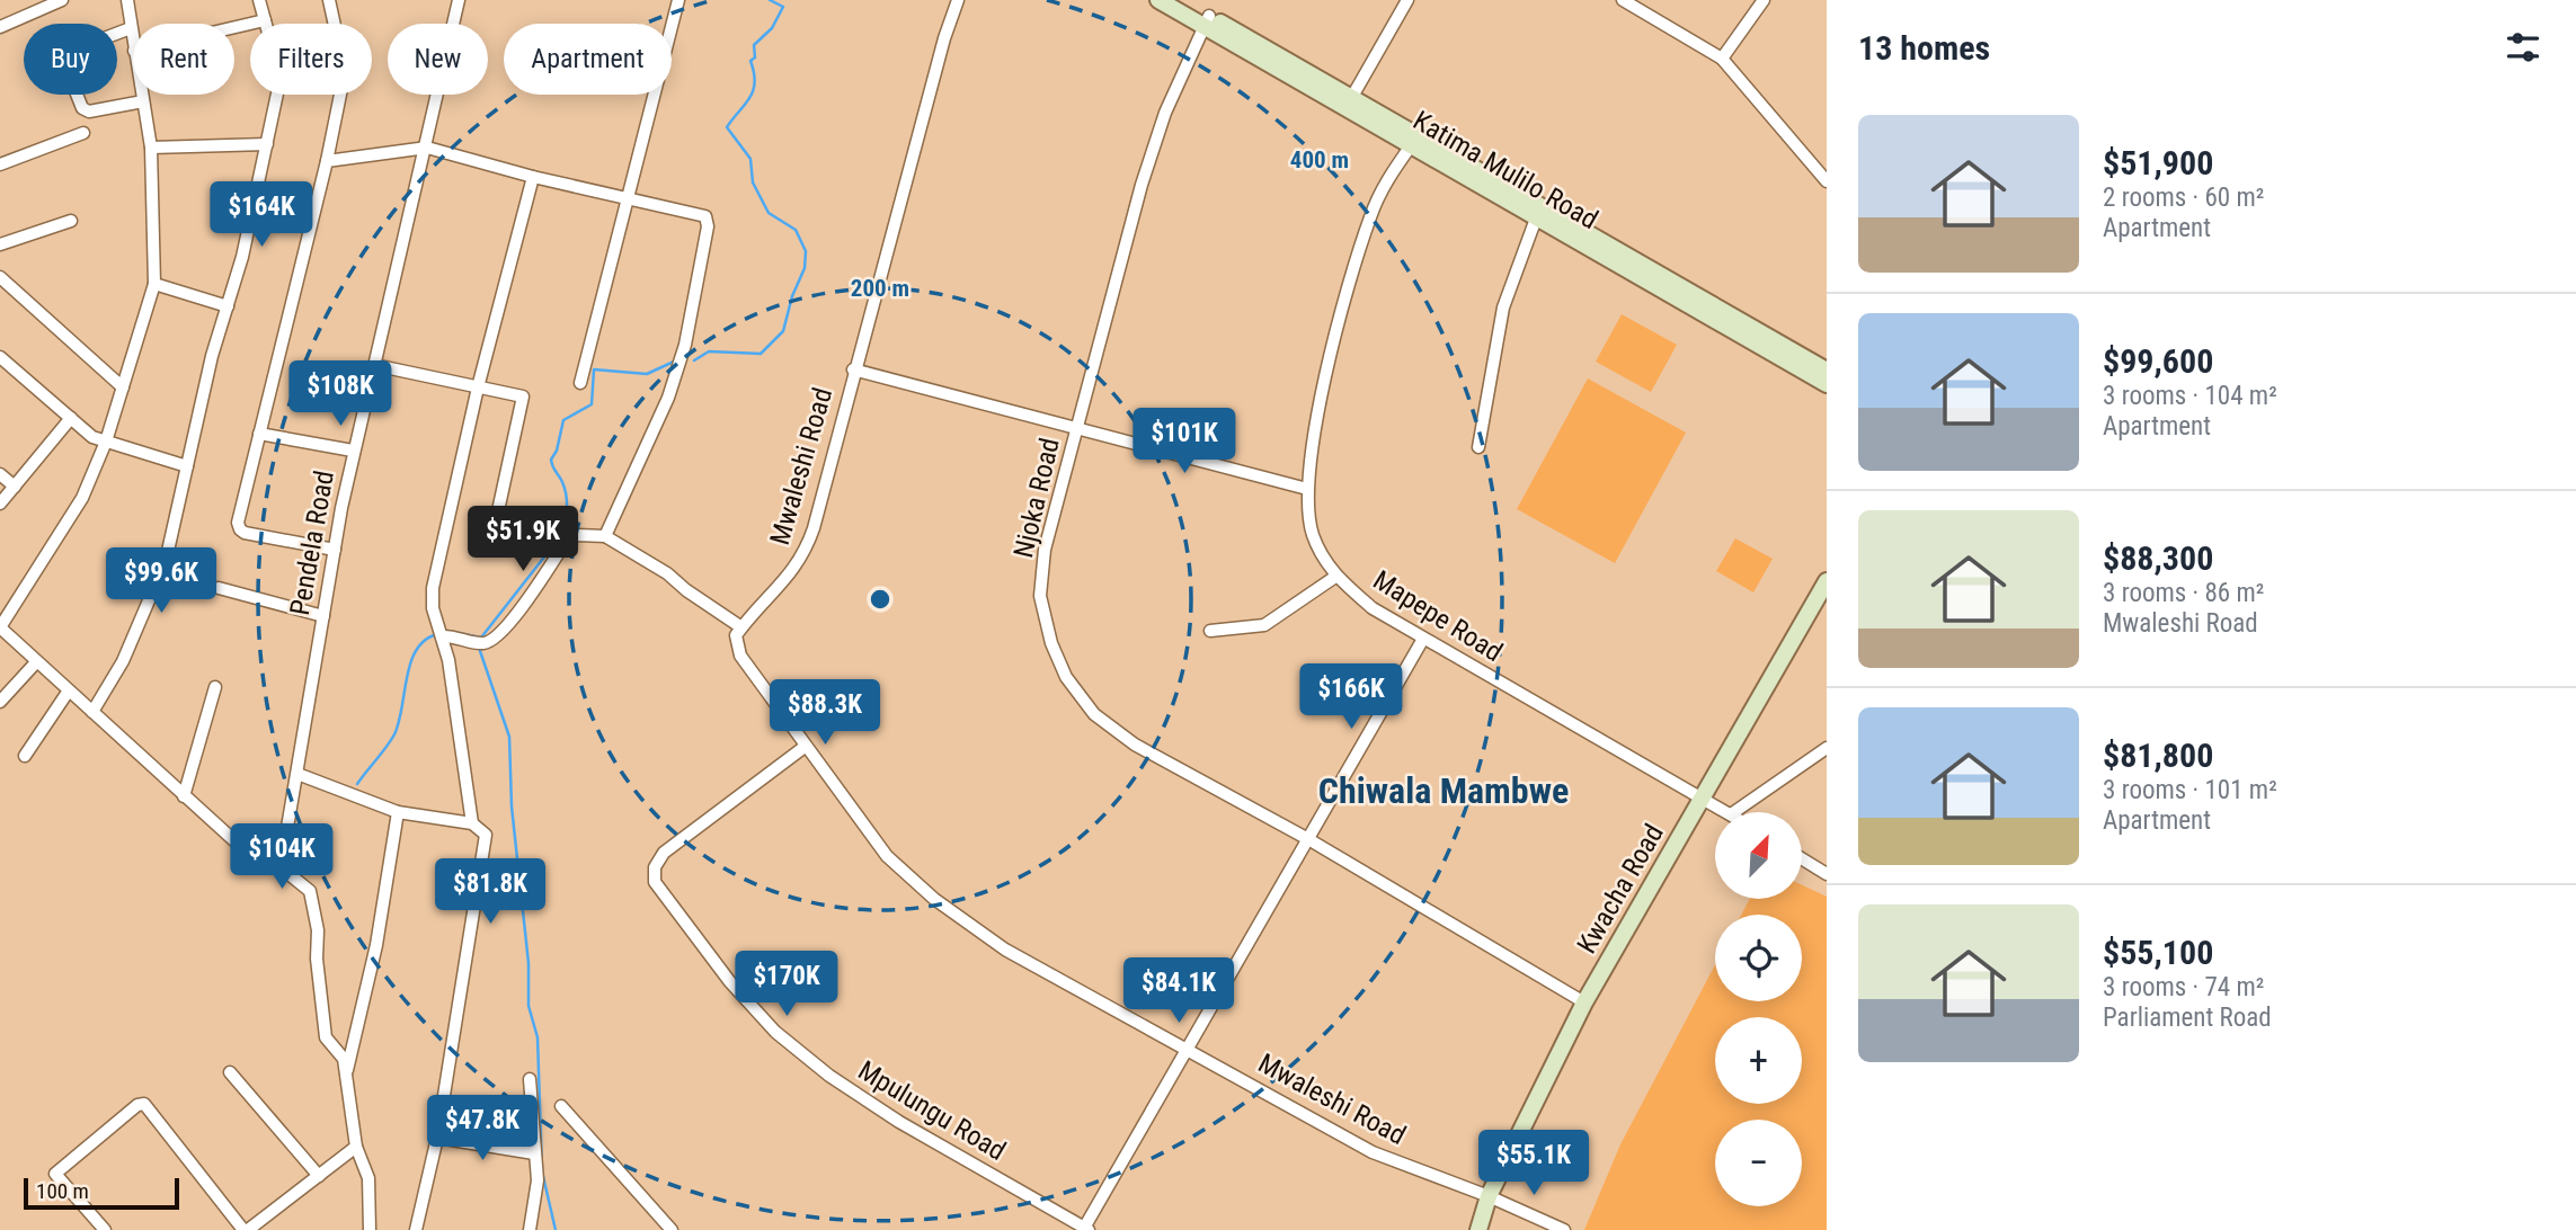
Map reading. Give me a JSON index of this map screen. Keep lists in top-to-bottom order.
{
  "streets": {
    "main road": ["Katima Mulilo Road", "Kwacha Road"],
    "street": [
      "Mwaleshi Road",
      "Njoka Road",
      "Pendela Road",
      "Mapepe Road",
      "Mpulungu Road"
    ]
  },
  "crossings": [
    ["Katima Mulilo Road", "Njoka Road"],
    ["Katima Mulilo Road", "Mapepe Road"],
    ["Mwaleshi Road", "Kwacha Road"],
    ["Mwaleshi Road", "Mpulungu Road"],
    ["Njoka Road", "Kwacha Road"],
    ["Mapepe Road", "Kwacha Road"]
  ],
  "districts": ["Chiwala Mambwe"],
  "scale_bar": "100 m",
  "north": "top right",
  "page": {
    "heading": "13 homes",
    "chip": [
      "Buy",
      "Rent",
      "Filters",
      "New",
      "Apartment"
    ],
    "list": [
      {
        "name": "$51,900",
        "note": "2 rooms · 60 m² · Apartment"
      },
      {
        "name": "$99,600",
        "note": "3 rooms · 104 m² · Apartment"
      },
      {
        "name": "$88,300",
        "note": "3 rooms · 86 m² · Mwaleshi Road"
      },
      {
        "name": "$81,800",
        "note": "3 rooms · 101 m² · Apartment"
      },
      {
        "name": "$55,100",
        "note": "3 rooms · 74 m² · Parliament Road"
      }
    ],
    "price": [
      "$164K",
      "$108K",
      "$101K",
      "$51.9K",
      "$99.6K",
      "$166K",
      "$88.3K",
      "$104K",
      "$81.8K",
      "$170K",
      "$84.1K",
      "$47.8K",
      "$55.1K"
    ],
    "map_buttons": ["+", "−"],
    "scale": "100 m"
  },
  "rings": ["400 m", "200 m"]
}
